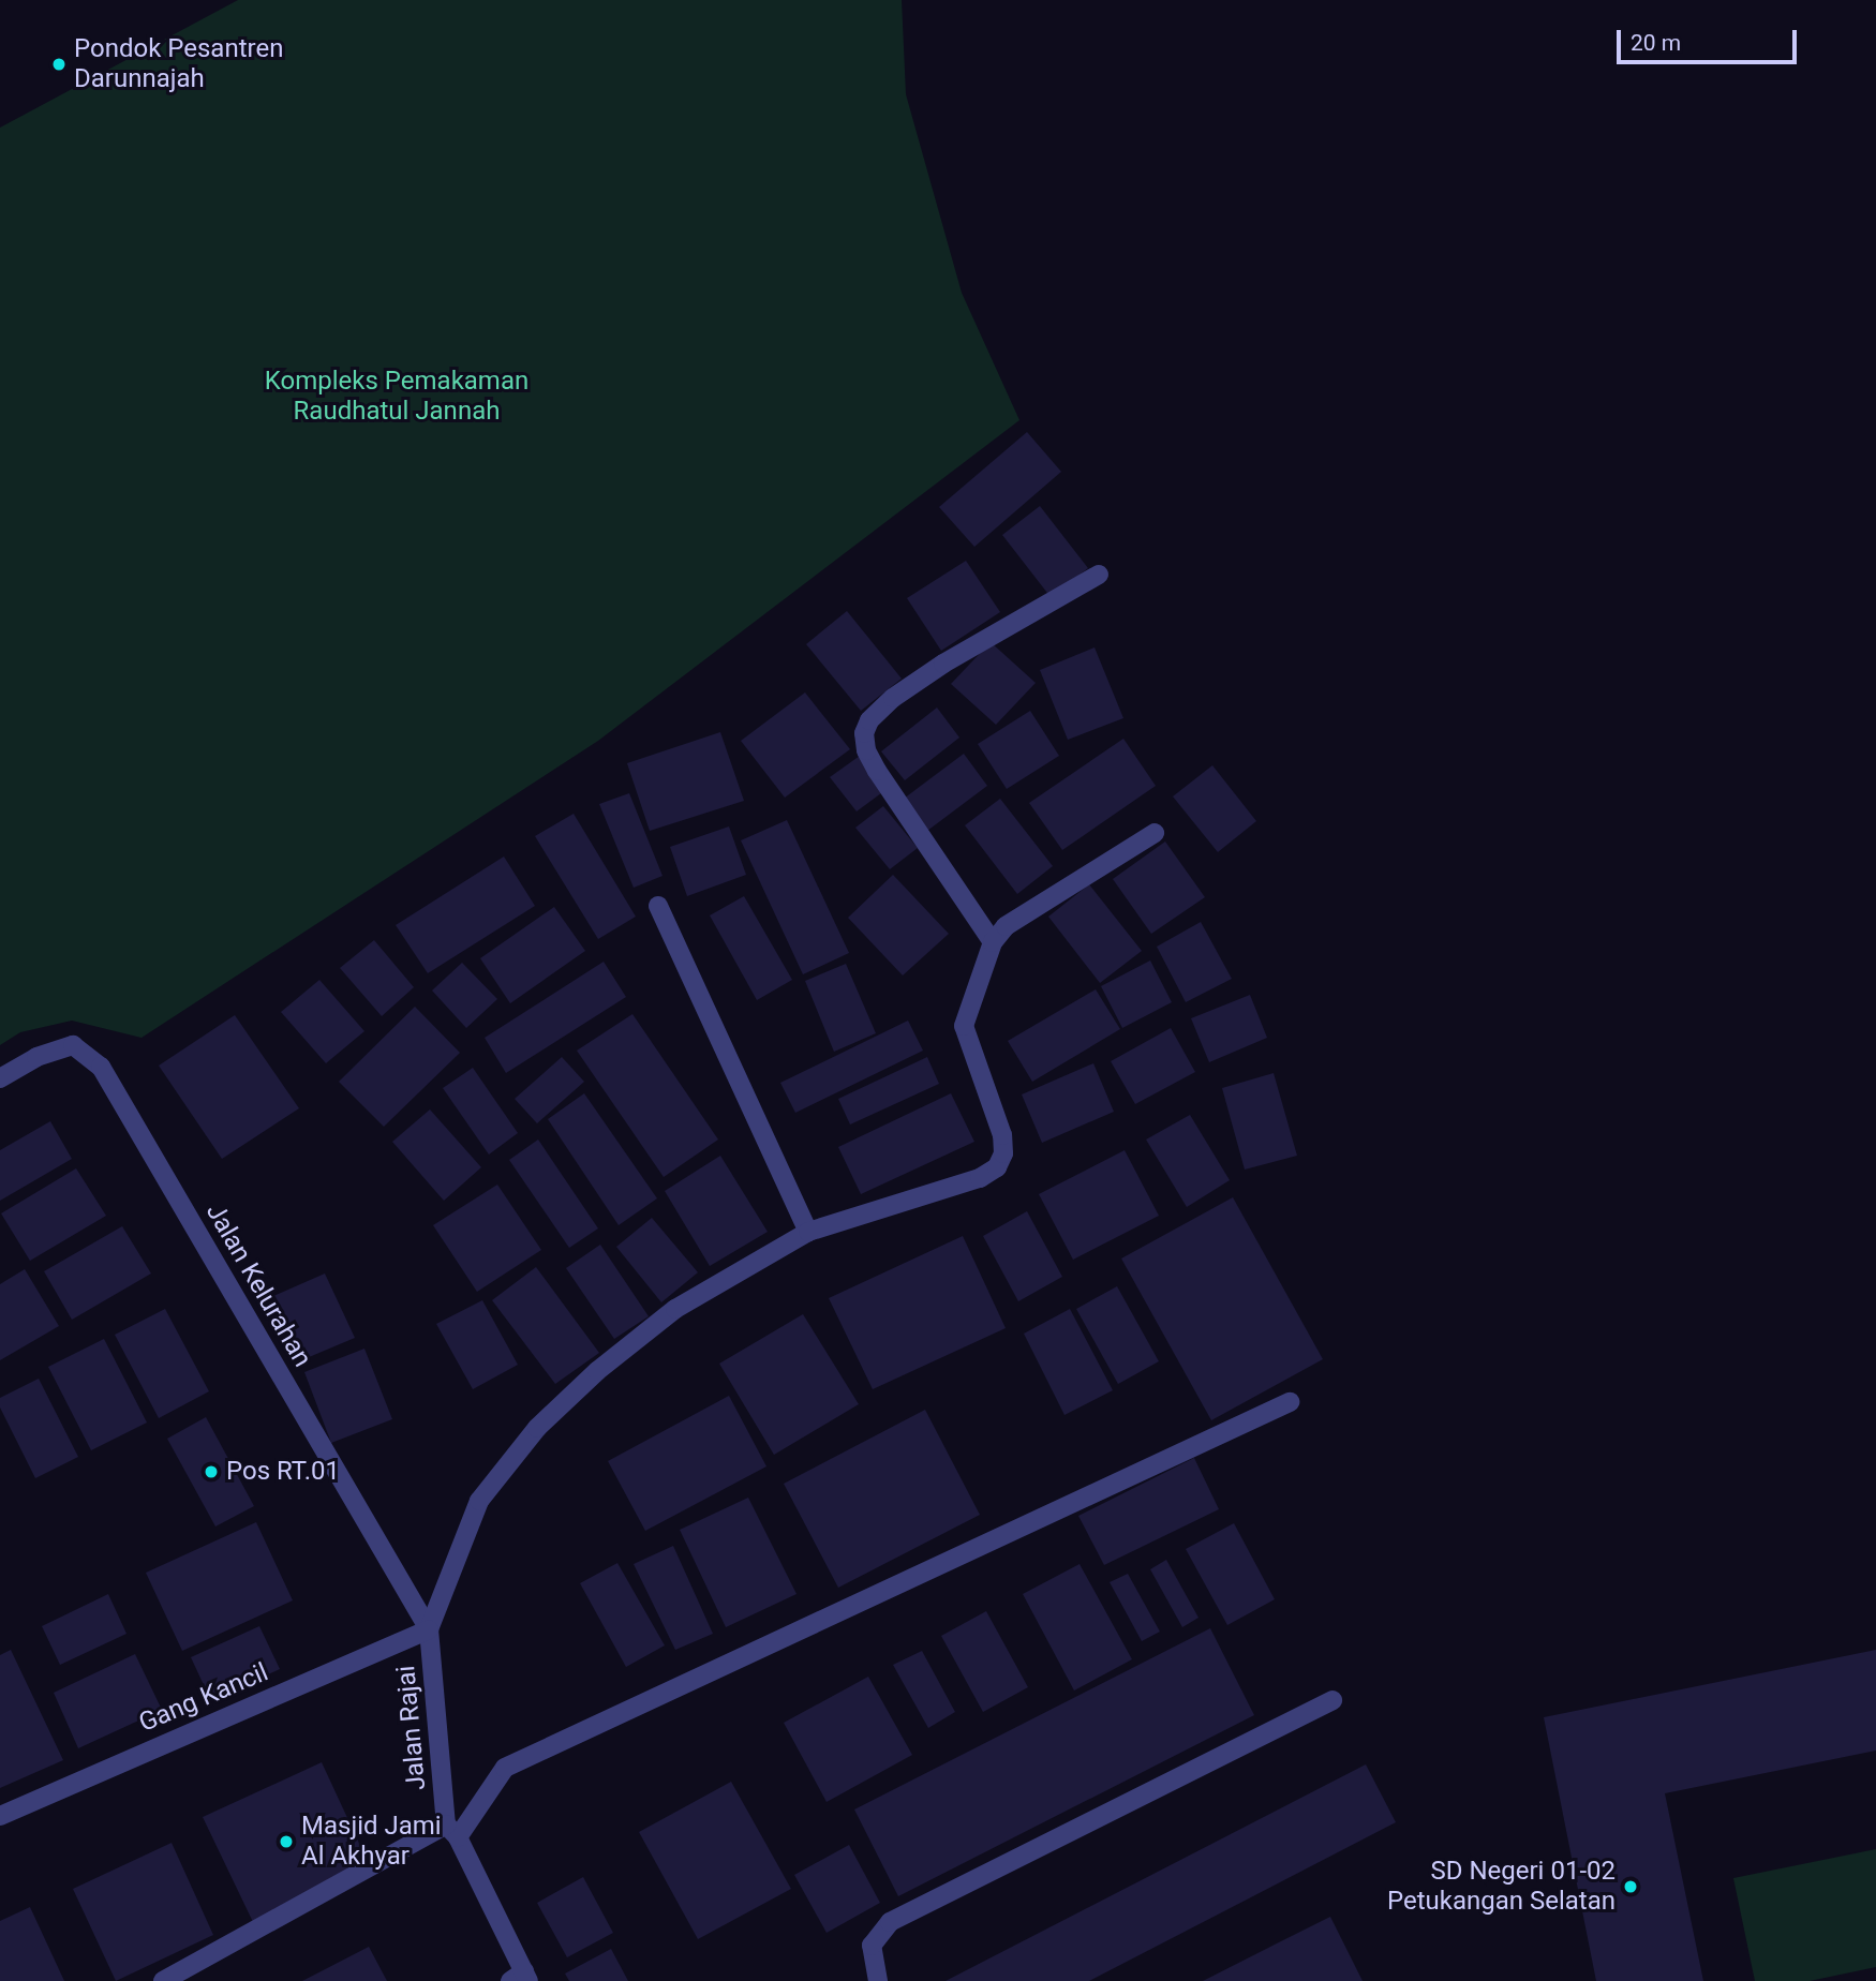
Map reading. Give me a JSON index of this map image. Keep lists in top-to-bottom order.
{
  "streets": {
    "street": ["Jalan Kelurahan", "Gang Kancil", "Jalan Rajai"]
  },
  "crossings": [
    ["Jalan Kelurahan", "Gang Kancil"],
    ["Jalan Kelurahan", "Jalan Rajai"],
    ["Gang Kancil", "Jalan Rajai"]
  ],
  "parks": ["Kompleks Pemakaman Raudhatul Jannah"],
  "places": [
    "Pondok Pesantren Darunnajah",
    "Pos RT.01",
    "Masjid Jami Al Akhyar",
    "SD Negeri 01-02 Petukangan Selatan"
  ],
  "scale_bar": "20 m"
}
